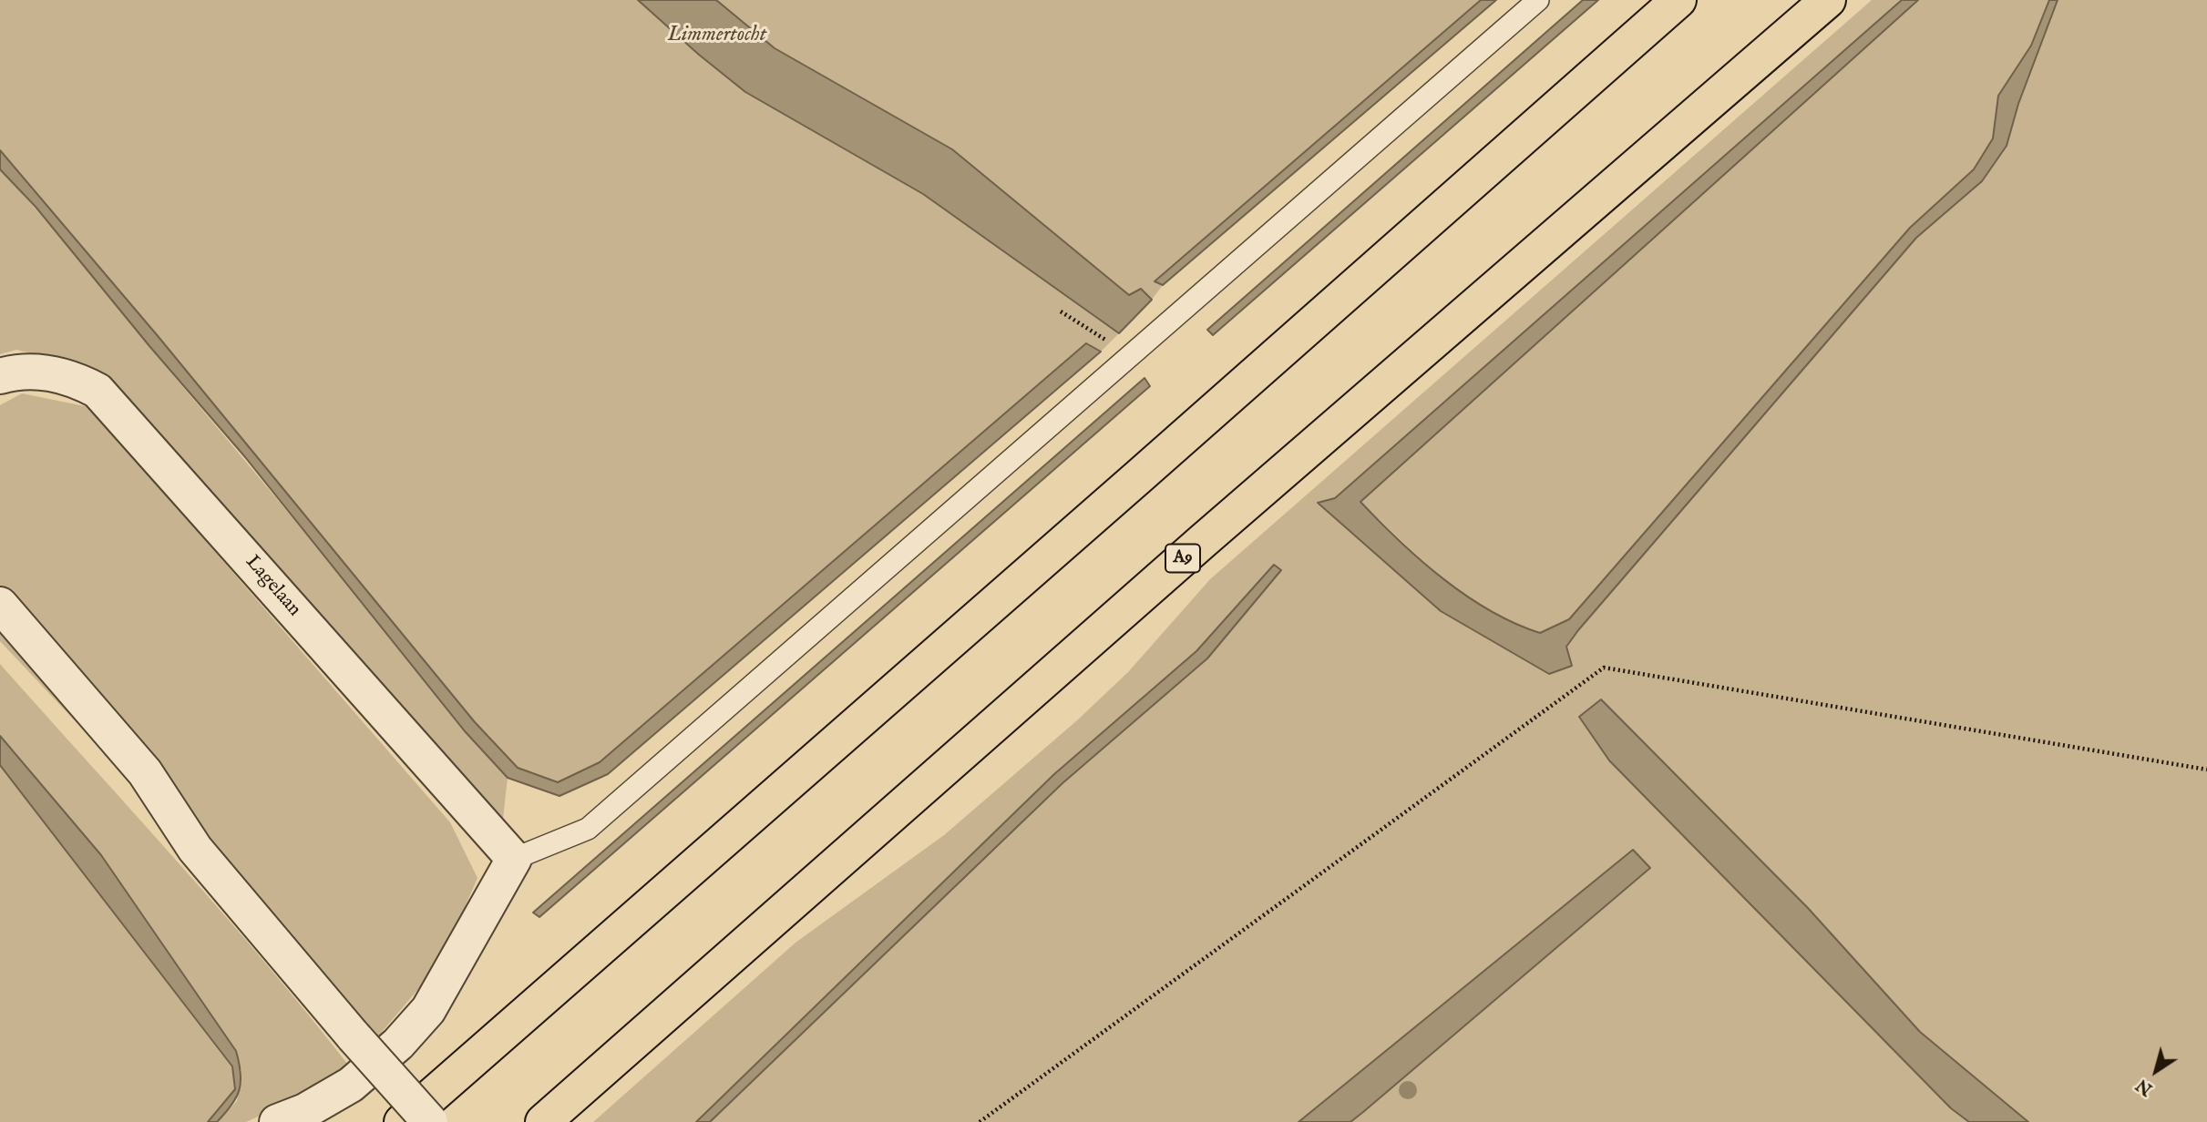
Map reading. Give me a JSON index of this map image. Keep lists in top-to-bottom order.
{
  "streets": {
    "highway": ["A9"],
    "street": ["Lagelaan"]
  },
  "water": ["Limmertocht"],
  "north": "bottom left"
}
